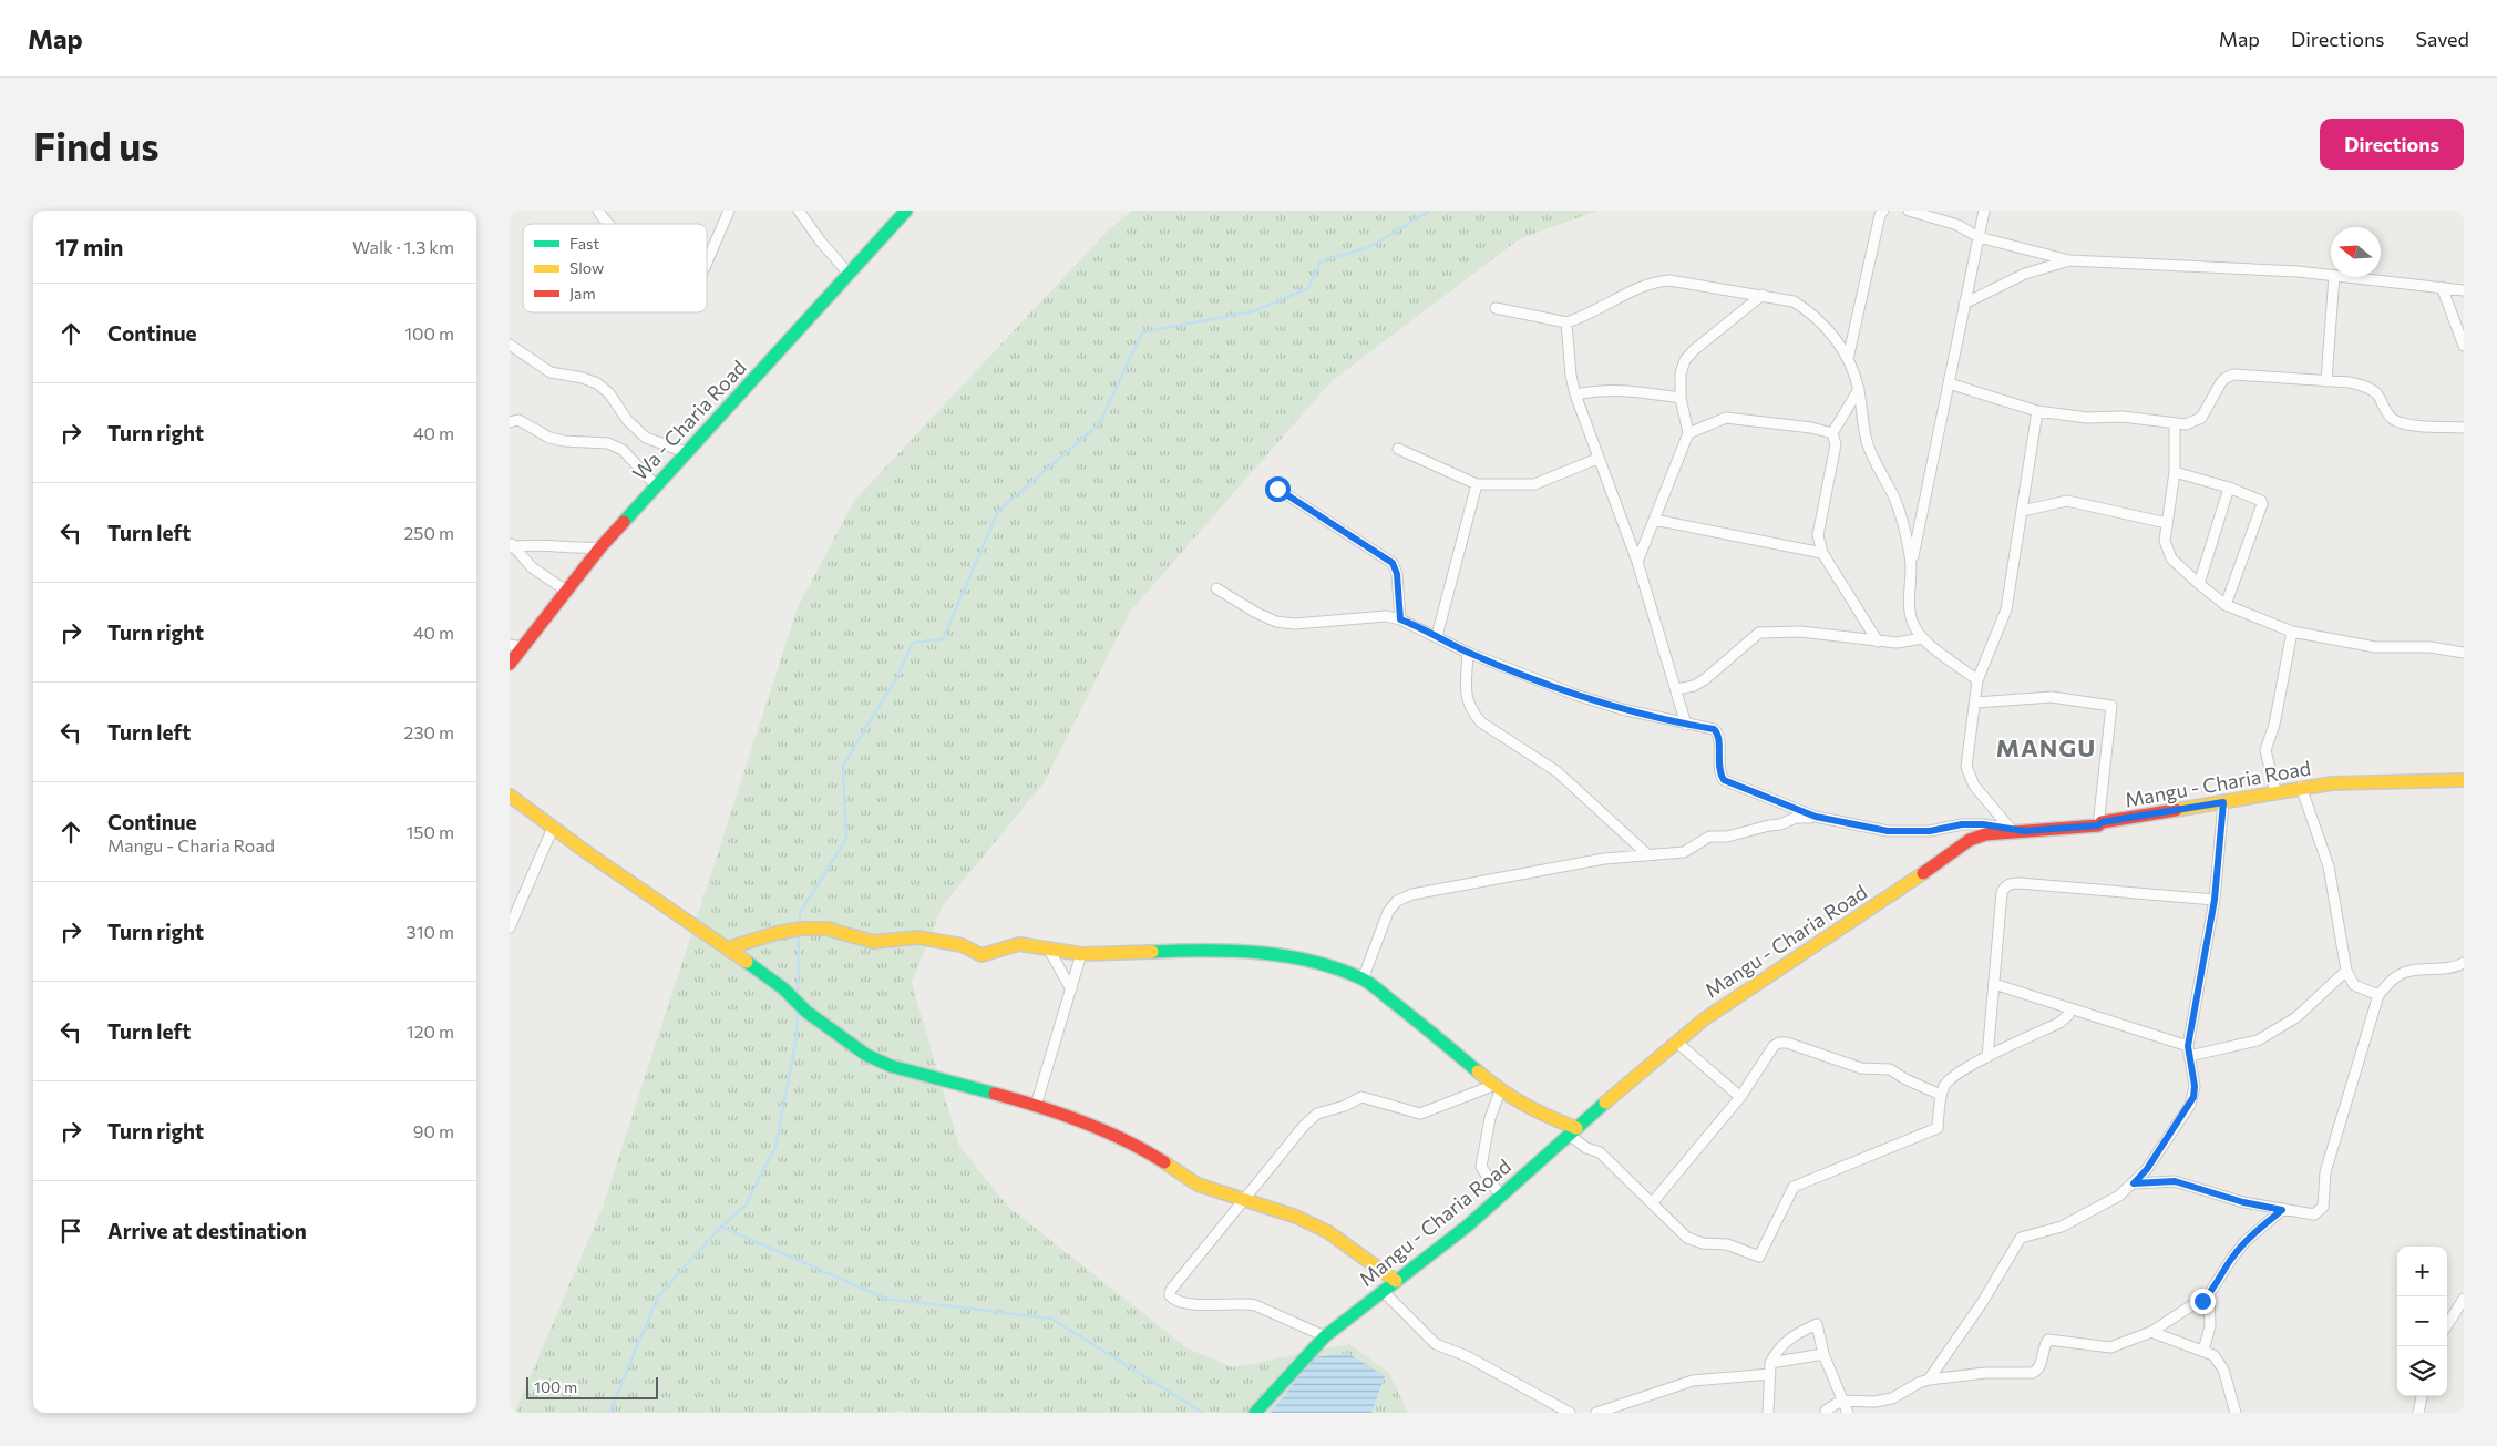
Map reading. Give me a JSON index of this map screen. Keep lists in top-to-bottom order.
{
  "streets": {
    "street": ["Wa - Charia Road", "Mangu - Charia Road"]
  },
  "districts": ["MANGU"],
  "legend": ["Fast", "Slow", "Jam"],
  "scale_bar": "100 m",
  "north": "left",
  "page": {
    "header": "Map",
    "nav": ["Map", "Directions", "Saved"],
    "buttons": "Directions",
    "title": "Find us",
    "heading": ["17 min", "Walk · 1.3 km"],
    "list": [
      ["Continue", "100 m"],
      ["Turn right", "40 m"],
      ["Turn left", "250 m"],
      ["Turn right", "40 m"],
      ["Turn left", "230 m"],
      ["Continue", "Mangu - Charia Road", "150 m"],
      ["Turn right", "310 m"],
      ["Turn left", "120 m"],
      ["Turn right", "90 m"],
      "Arrive at destination"
    ],
    "map_buttons": ["+", "−"],
    "scale": "100 m"
  }
}
